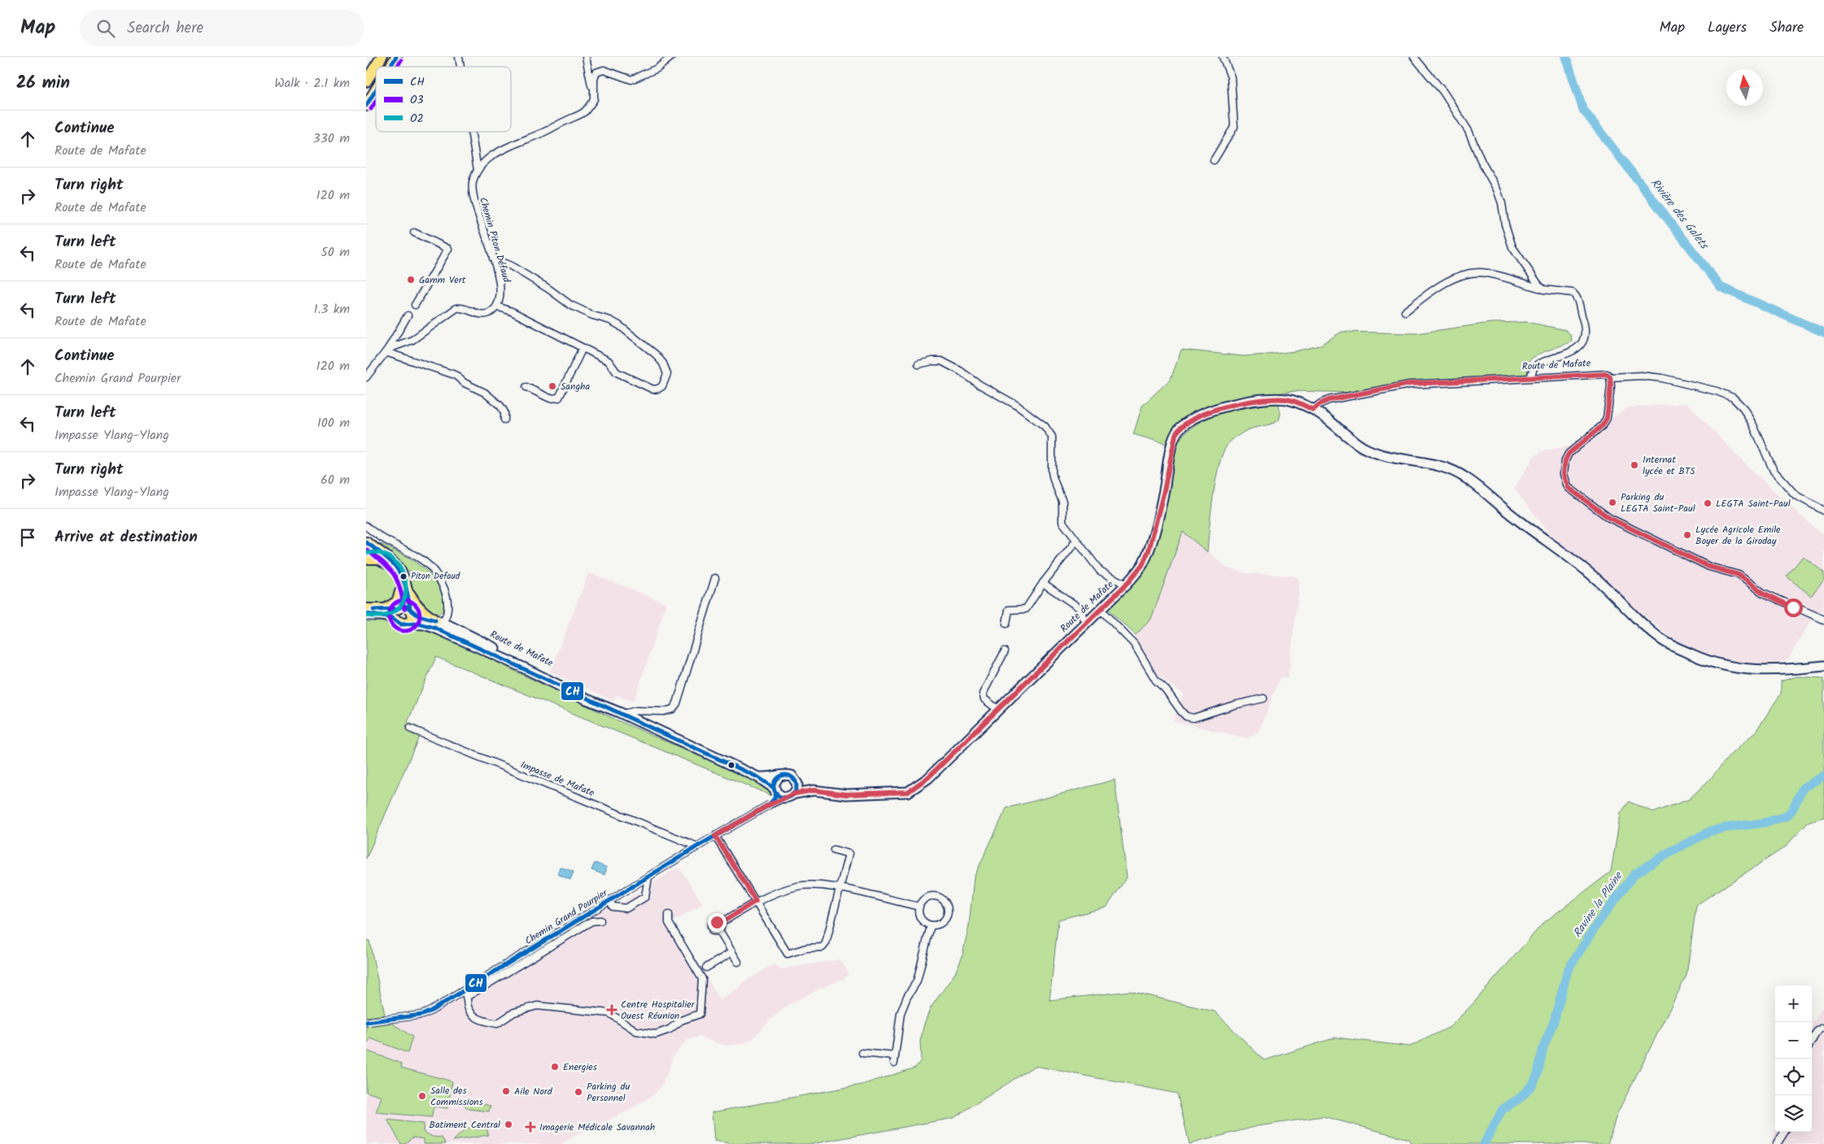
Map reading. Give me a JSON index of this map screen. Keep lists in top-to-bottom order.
{
  "streets": {
    "main road": ["Route de Mafate"],
    "street": ["Chemin Piton Défaud", "Impasse de Mafate", "Chemin Grand Pourpier"]
  },
  "crossings": [
    ["Route de Mafate", "Chemin Grand Pourpier"],
    ["Impasse de Mafate", "Chemin Grand Pourpier"]
  ],
  "water": ["Rivière des Galets", "Ravine la Plaine"],
  "places": {
    "other": [
      "Gamm Vert",
      "Sangha",
      "Internat lycée et BTS",
      "Parking du LEGTA Saint-Paul",
      "LEGTA Saint-Paul",
      "Lycée Agricole Emile Boyer de la Giroday",
      "Piton Defaud",
      "Energies",
      "Aile Nord",
      "Parking du Personnel",
      "Salle des Commissions",
      "Batiment Central"
    ],
    "health": ["Centre Hospitalier Ouest Réunion", "Imagerie Médicale Savannah"]
  },
  "lines": ["transit line CH", "transit line O3", "transit line O2"],
  "legend": ["CH", "O3", "O2"],
  "north": "top",
  "page": {
    "header": "Map",
    "search": "Search here",
    "nav": ["Map", "Layers", "Share"],
    "heading": ["26 min", "Walk · 2.1 km"],
    "list": [
      ["Continue", "Route de Mafate", "330 m"],
      ["Turn right", "Route de Mafate", "120 m"],
      ["Turn left", "Route de Mafate", "50 m"],
      ["Turn left", "Route de Mafate", "1.3 km"],
      ["Continue", "Chemin Grand Pourpier", "120 m"],
      ["Turn left", "Impasse Ylang-Ylang", "100 m"],
      ["Turn right", "Impasse Ylang-Ylang", "60 m"],
      "Arrive at destination"
    ],
    "map_buttons": ["+", "−"]
  }
}
